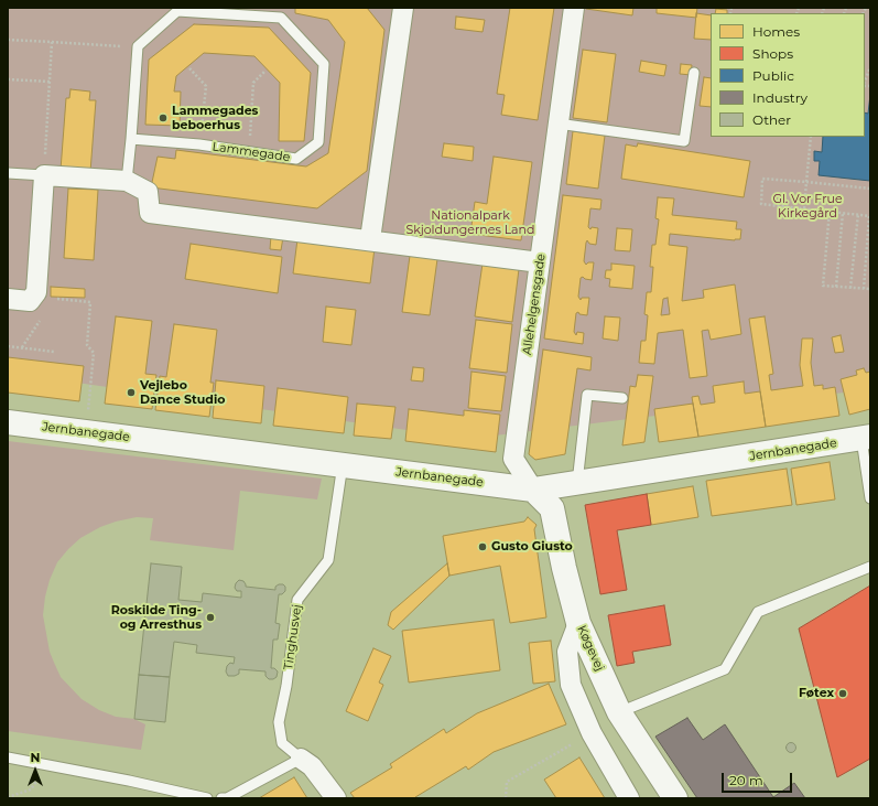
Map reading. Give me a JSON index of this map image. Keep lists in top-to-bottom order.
{
  "streets": {
    "main road": ["Jernbanegade", "Køgevej"],
    "street": ["Allehelgensgade"],
    "lane": ["Lammegade", "Tinghusvej"]
  },
  "crossings": [
    ["Allehelgensgade", "Jernbanegade"],
    ["Allehelgensgade", "Køgevej"],
    ["Jernbanegade", "Tinghusvej"],
    ["Jernbanegade", "Køgevej"]
  ],
  "parks": ["Gl. Vor Frue Kirkegård", "Nationalpark Skjoldungernes Land"],
  "places": [
    "Lammegades beboerhus",
    "Vejlebo Dance Studio",
    "Gusto Giusto",
    "Roskilde Ting- og Arresthus",
    "Føtex"
  ],
  "legend": [
    "Homes",
    "Shops",
    "Public",
    "Industry",
    "Other"
  ],
  "scale_bar": "20 m",
  "north": "top"
}
